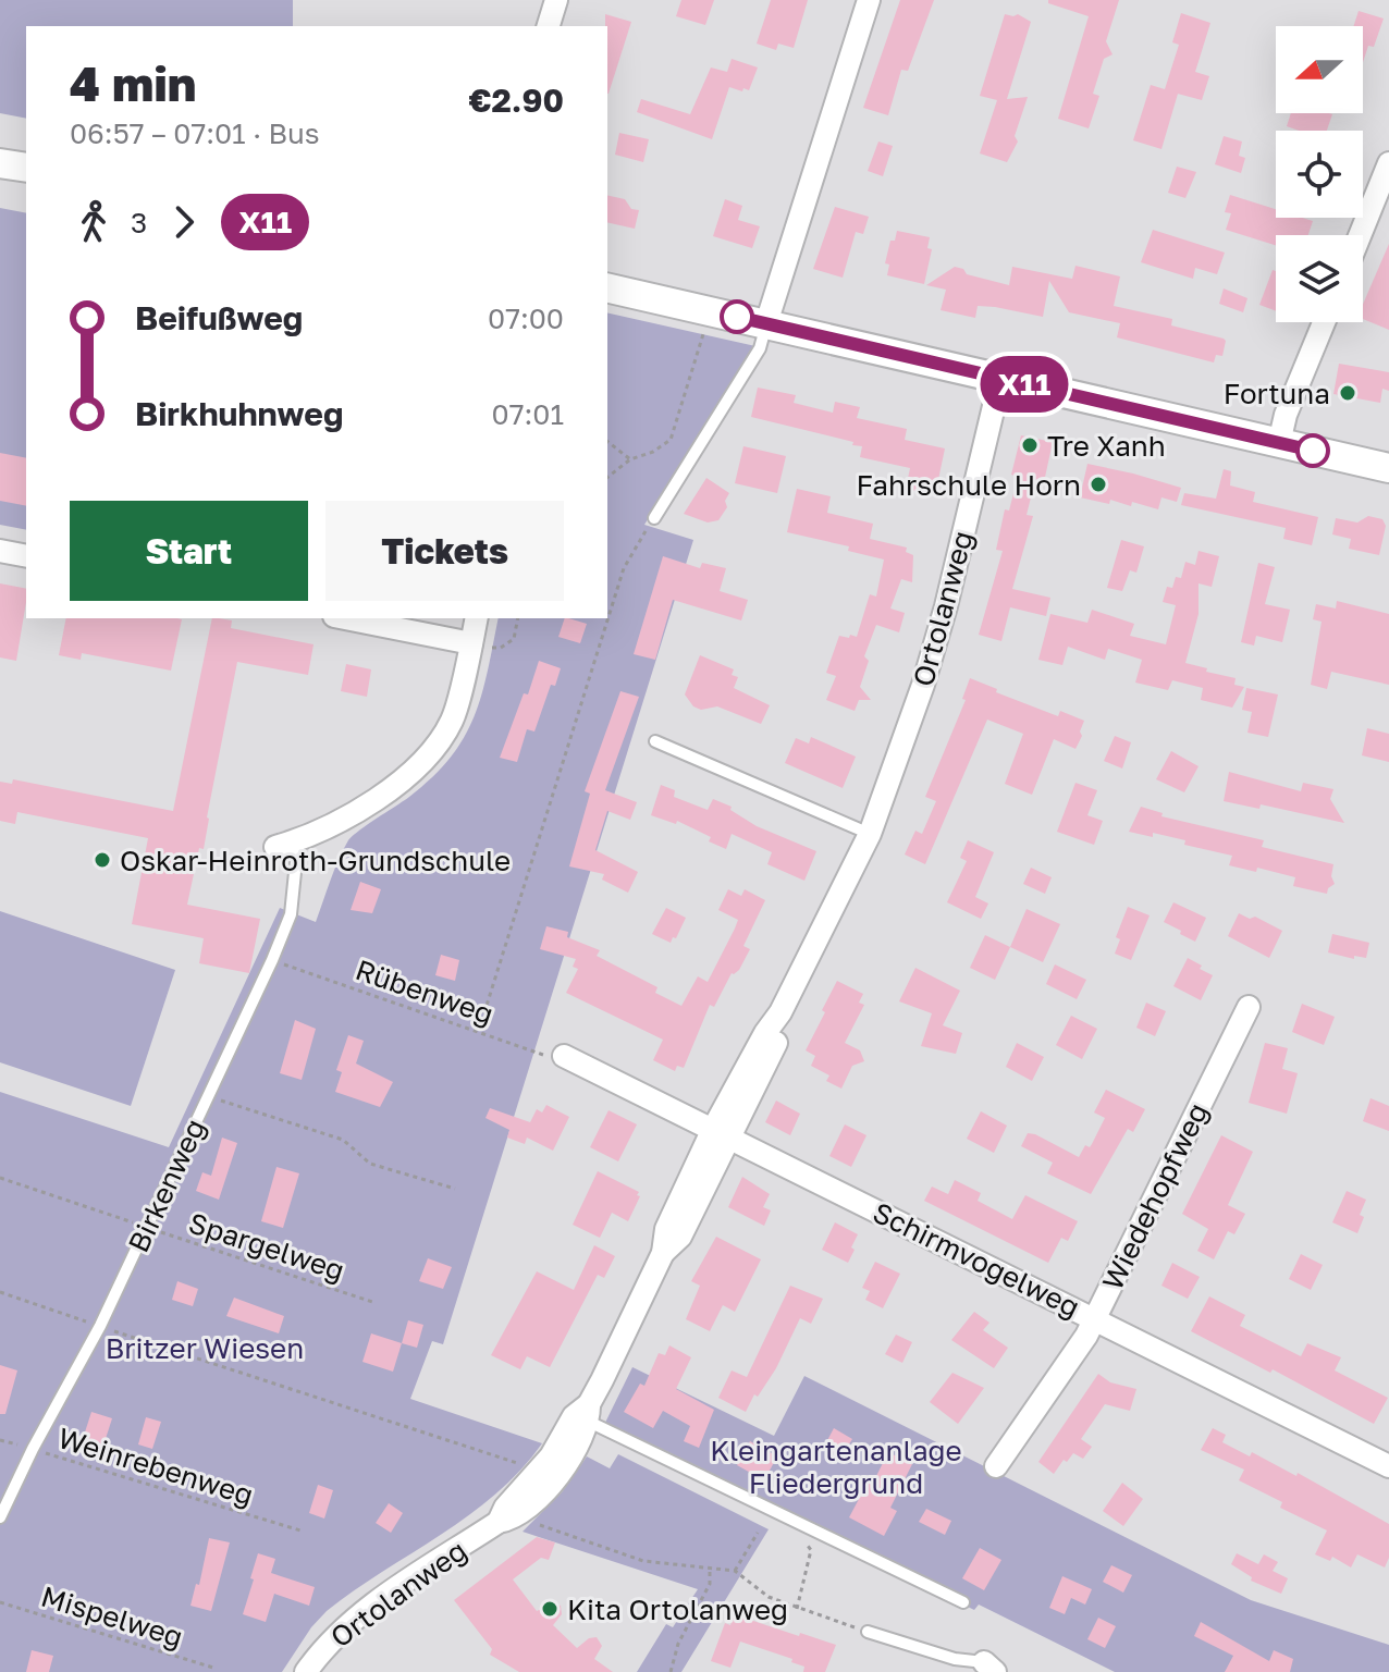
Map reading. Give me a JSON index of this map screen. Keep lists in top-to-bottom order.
{
  "streets": {
    "street": ["Ortolanweg", "Wiedehopfweg", "Schirmvogelweg"],
    "lane": ["Birkenweg"],
    "path": [
      "Rübenweg",
      "Spargelweg",
      "Weinrebenweg",
      "Mispelweg"
    ]
  },
  "crossings": [
    ["Ortolanweg", "Schirmvogelweg"],
    ["Rübenweg", "Birkenweg"],
    ["Rübenweg", "Schirmvogelweg"],
    ["Birkenweg", "Spargelweg"],
    ["Birkenweg", "Weinrebenweg"],
    ["Wiedehopfweg", "Schirmvogelweg"]
  ],
  "parks": ["Britzer Wiesen", "Kleingartenanlage Fliedergrund"],
  "places": [
    "Fortuna",
    "Tre Xanh",
    "Fahrschule Horn",
    "Oskar-Heinroth-Grundschule",
    "Kita Ortolanweg"
  ],
  "lines": ["bus line X11"],
  "north": "left",
  "page": {
    "on_map": "X11",
    "heading": ["4 min", "06:57 – 07:01 · Bus", "€2.90"],
    "legs": ["3", "X11"],
    "list": [
      {
        "name": "Beifußweg",
        "value": "07:00"
      },
      {
        "name": "Birkhuhnweg",
        "value": "07:01"
      }
    ],
    "buttons": ["Start", "Tickets"]
  }
}
